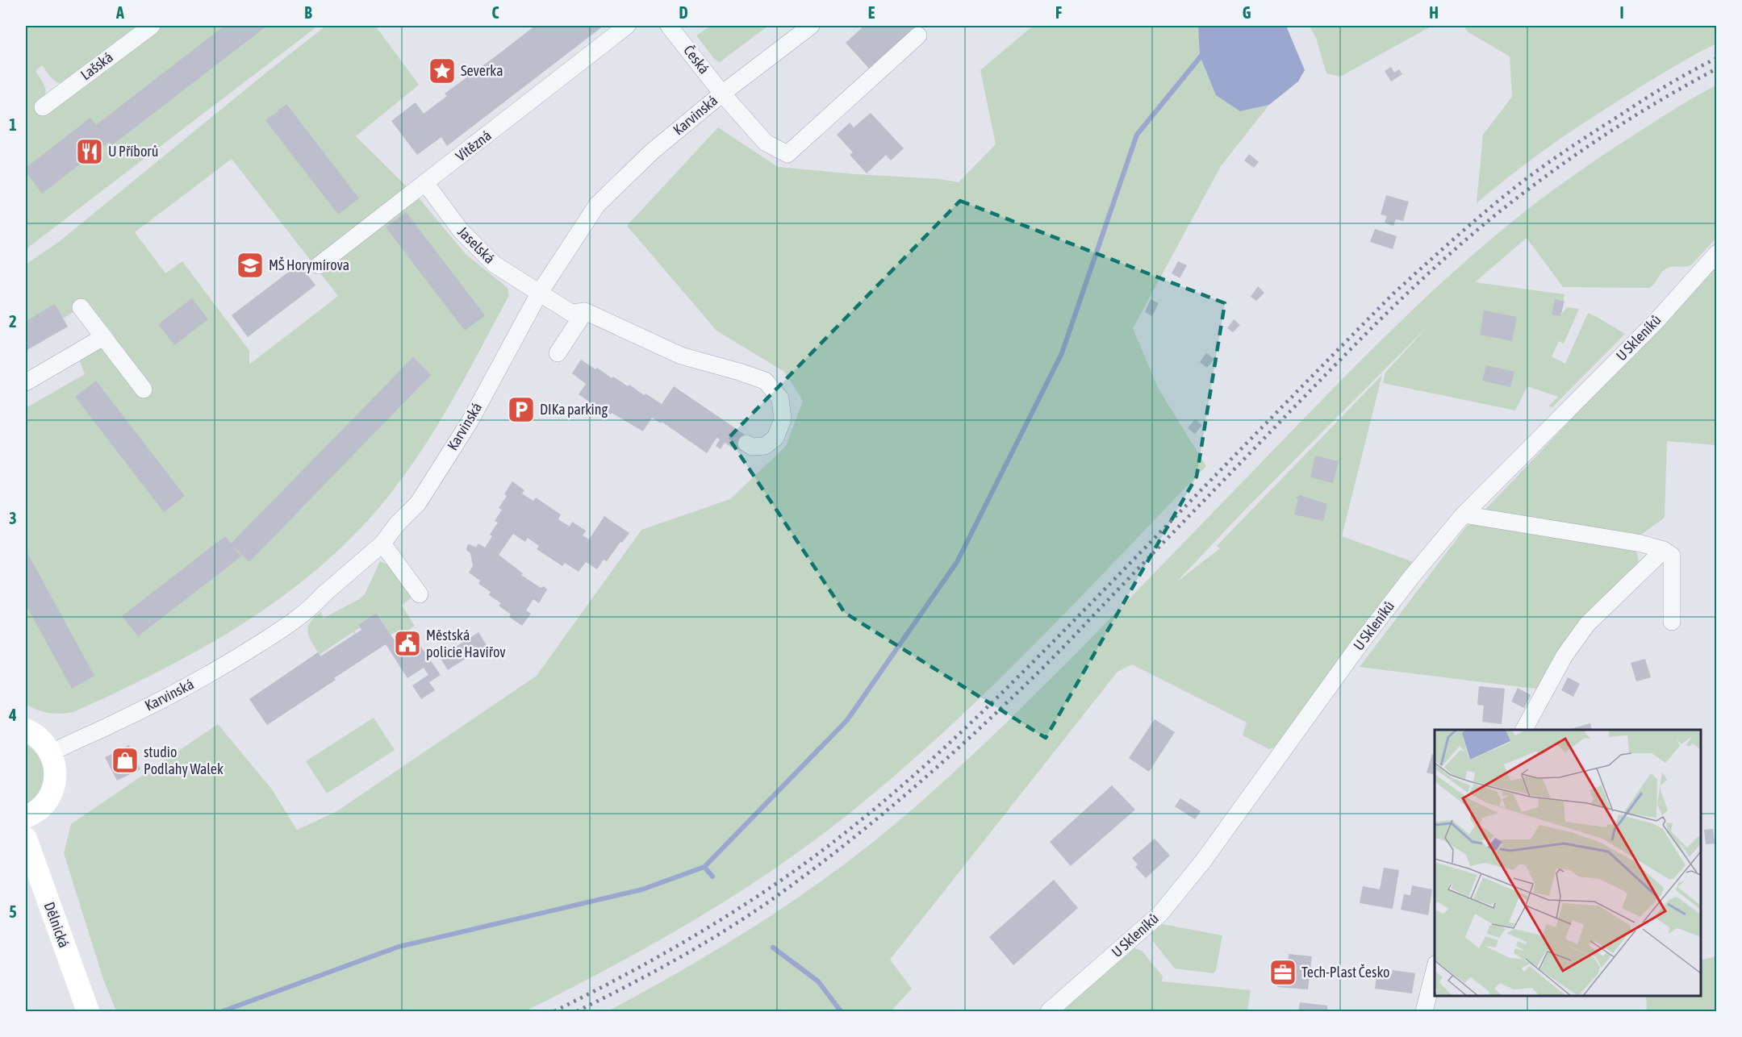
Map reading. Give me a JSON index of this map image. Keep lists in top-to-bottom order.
{
  "streets": {
    "street": [
      "Česká",
      "Lašská",
      "Karvinská",
      "Vítězná",
      "Jaselská",
      "U Skleníků",
      "Dělnická"
    ]
  },
  "crossings": [
    ["Česká", "Karvinská"],
    ["Karvinská", "Jaselská"],
    ["Vítězná", "Jaselská"]
  ],
  "places": {
    "place": ["Severka"],
    "restaurant": ["U Příborů"],
    "school or university": ["MŠ Horymírova"],
    "parking": ["DIKa parking"],
    "public building": ["Městská policie Havířov"],
    "shop": ["studio Podlahy Walek"],
    "office": ["Tech-Plast Česko"]
  },
  "grid": {
    "columns": [
      "A",
      "B",
      "C",
      "D",
      "E",
      "F",
      "G",
      "H",
      "I"
    ],
    "rows": [
      "1",
      "2",
      "3",
      "4",
      "5"
    ]
  }
}
